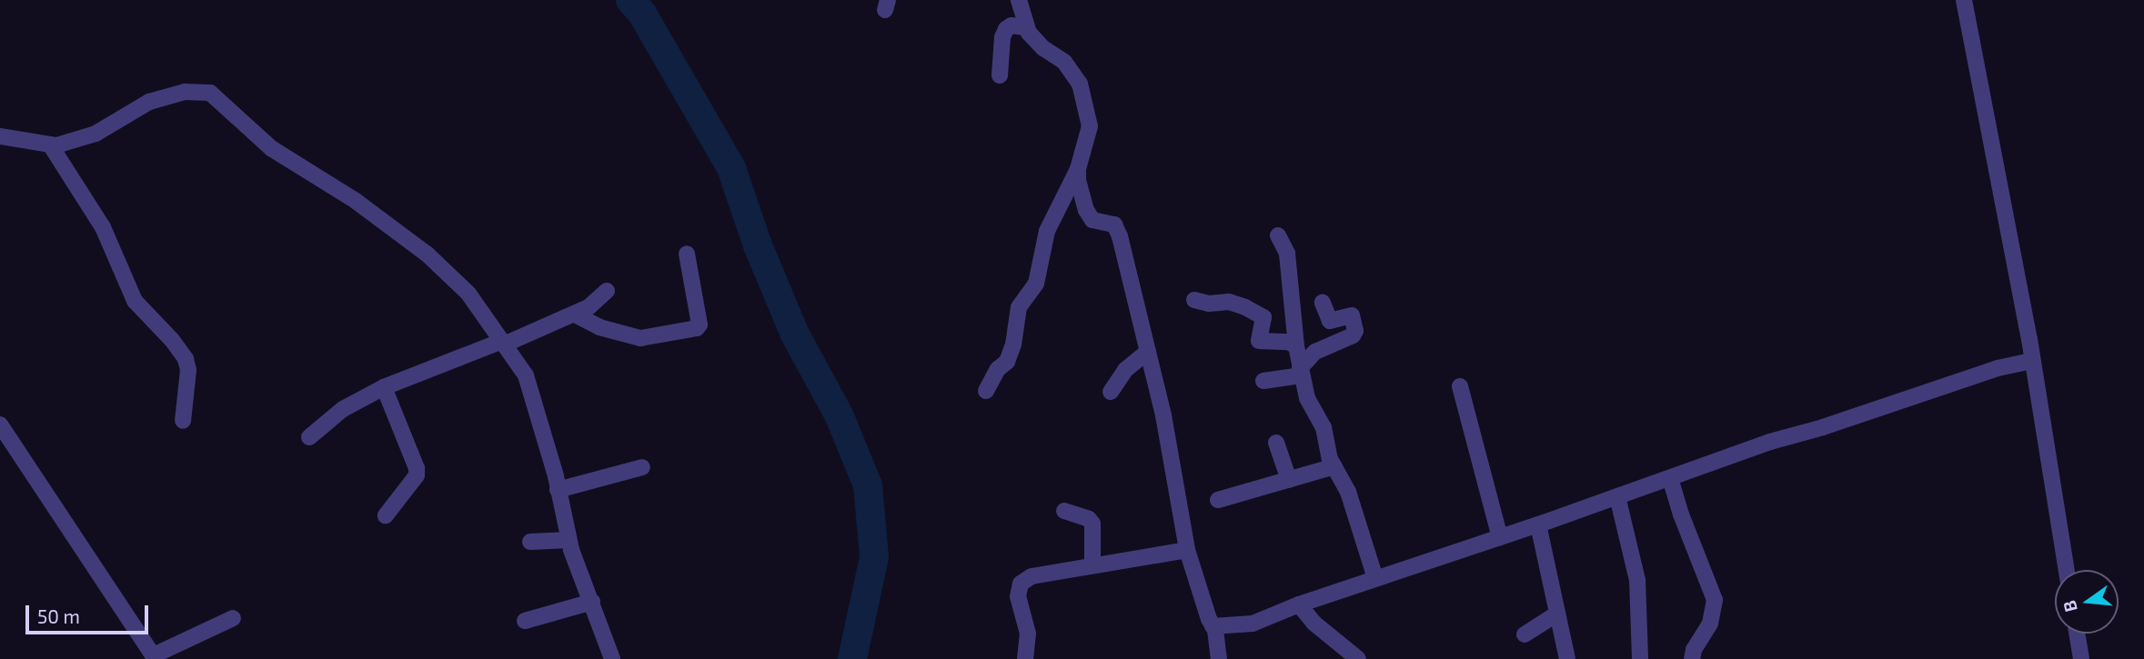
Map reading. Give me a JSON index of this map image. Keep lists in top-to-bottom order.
{
  "scale_bar": "50 m",
  "north": "left"
}
